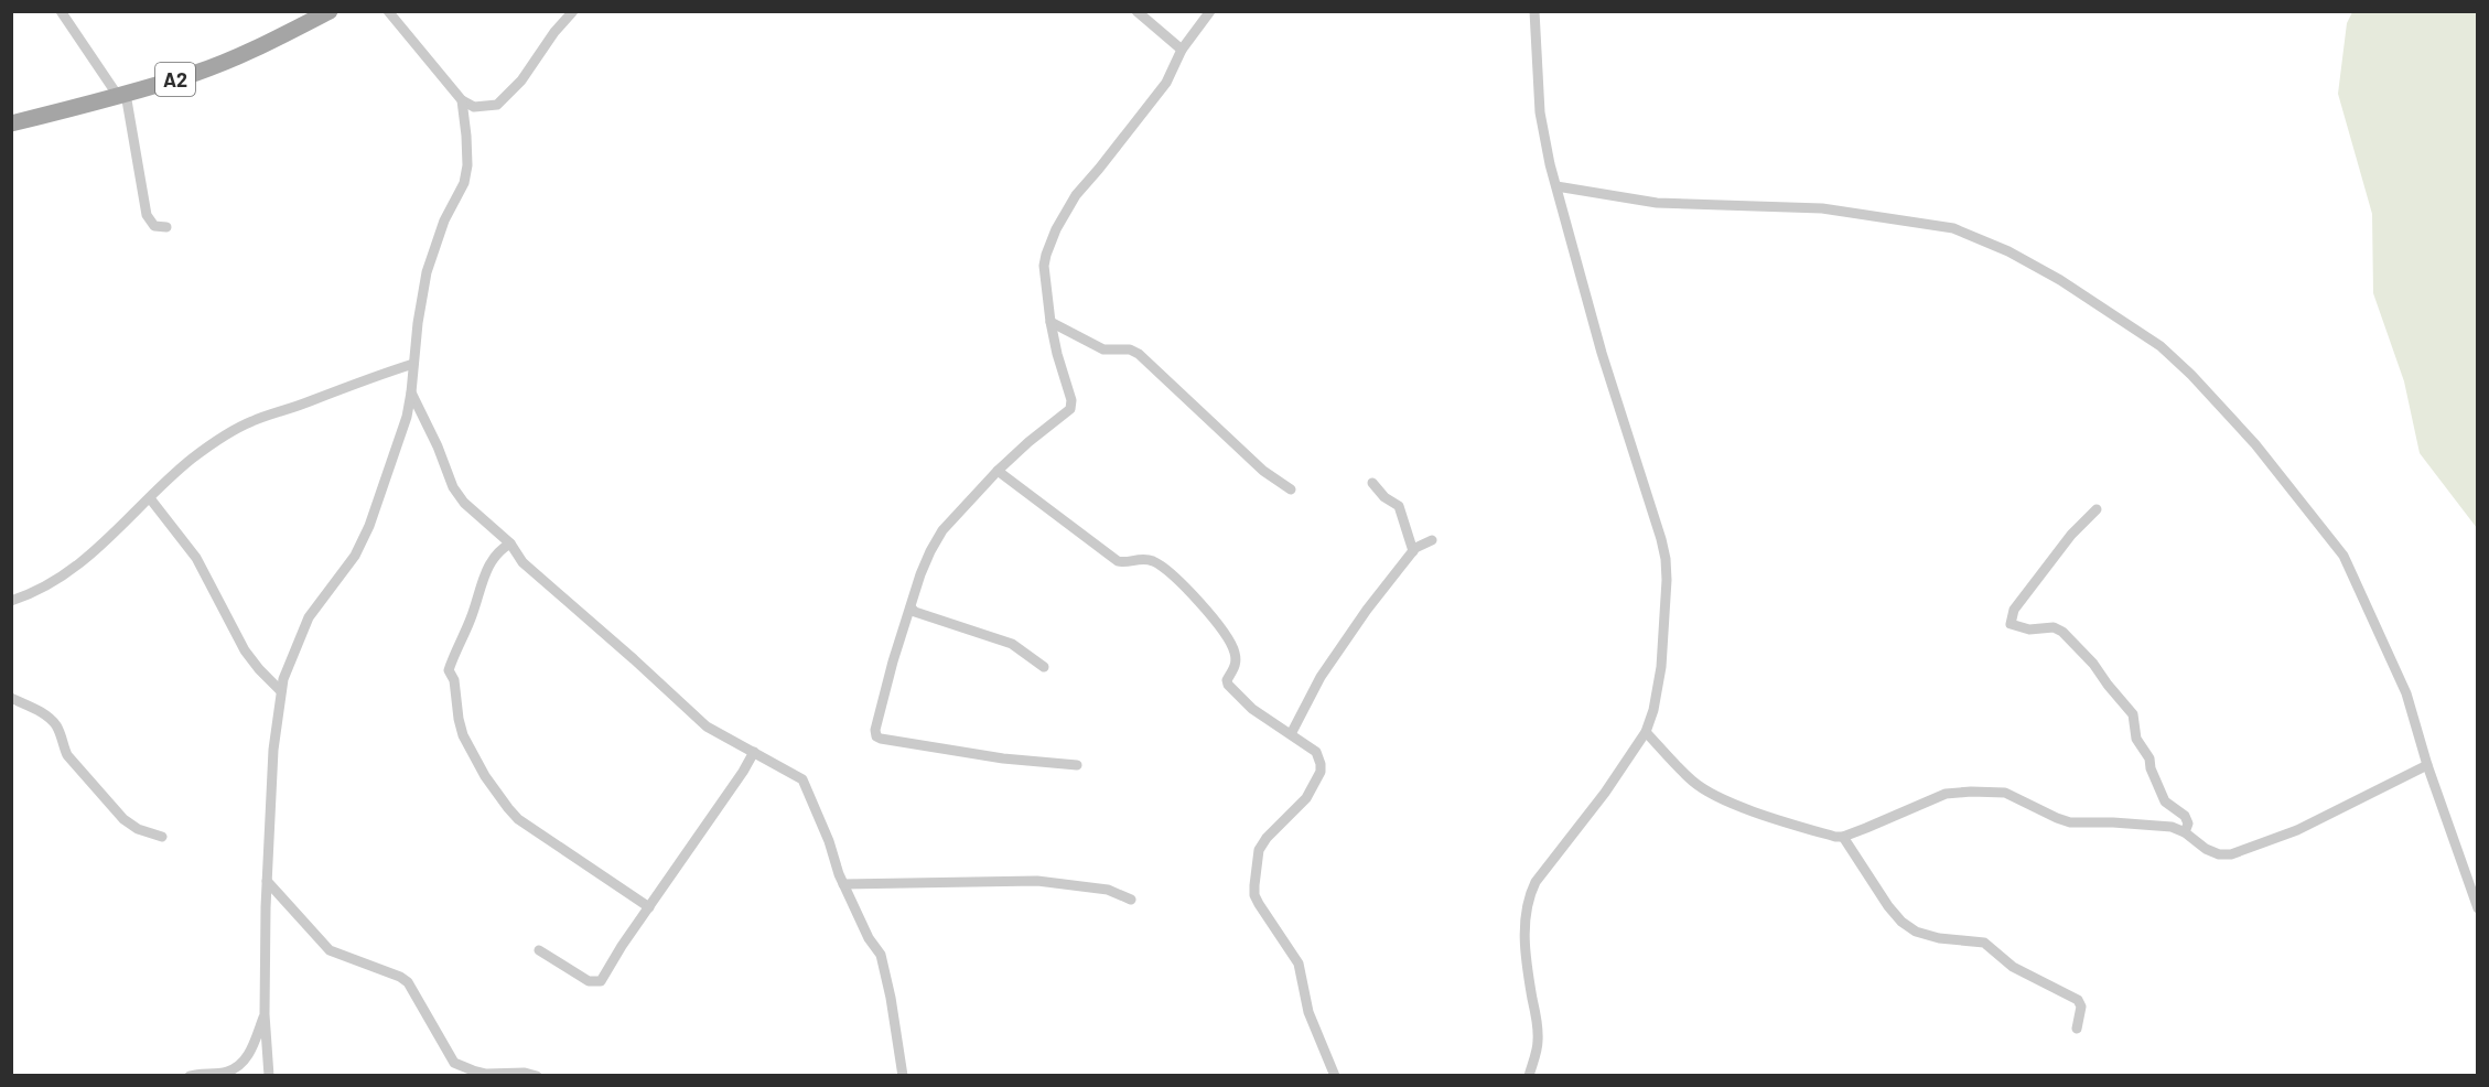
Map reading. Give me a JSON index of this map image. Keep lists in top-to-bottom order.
{
  "streets": {
    "main road": ["A2"]
  }
}
